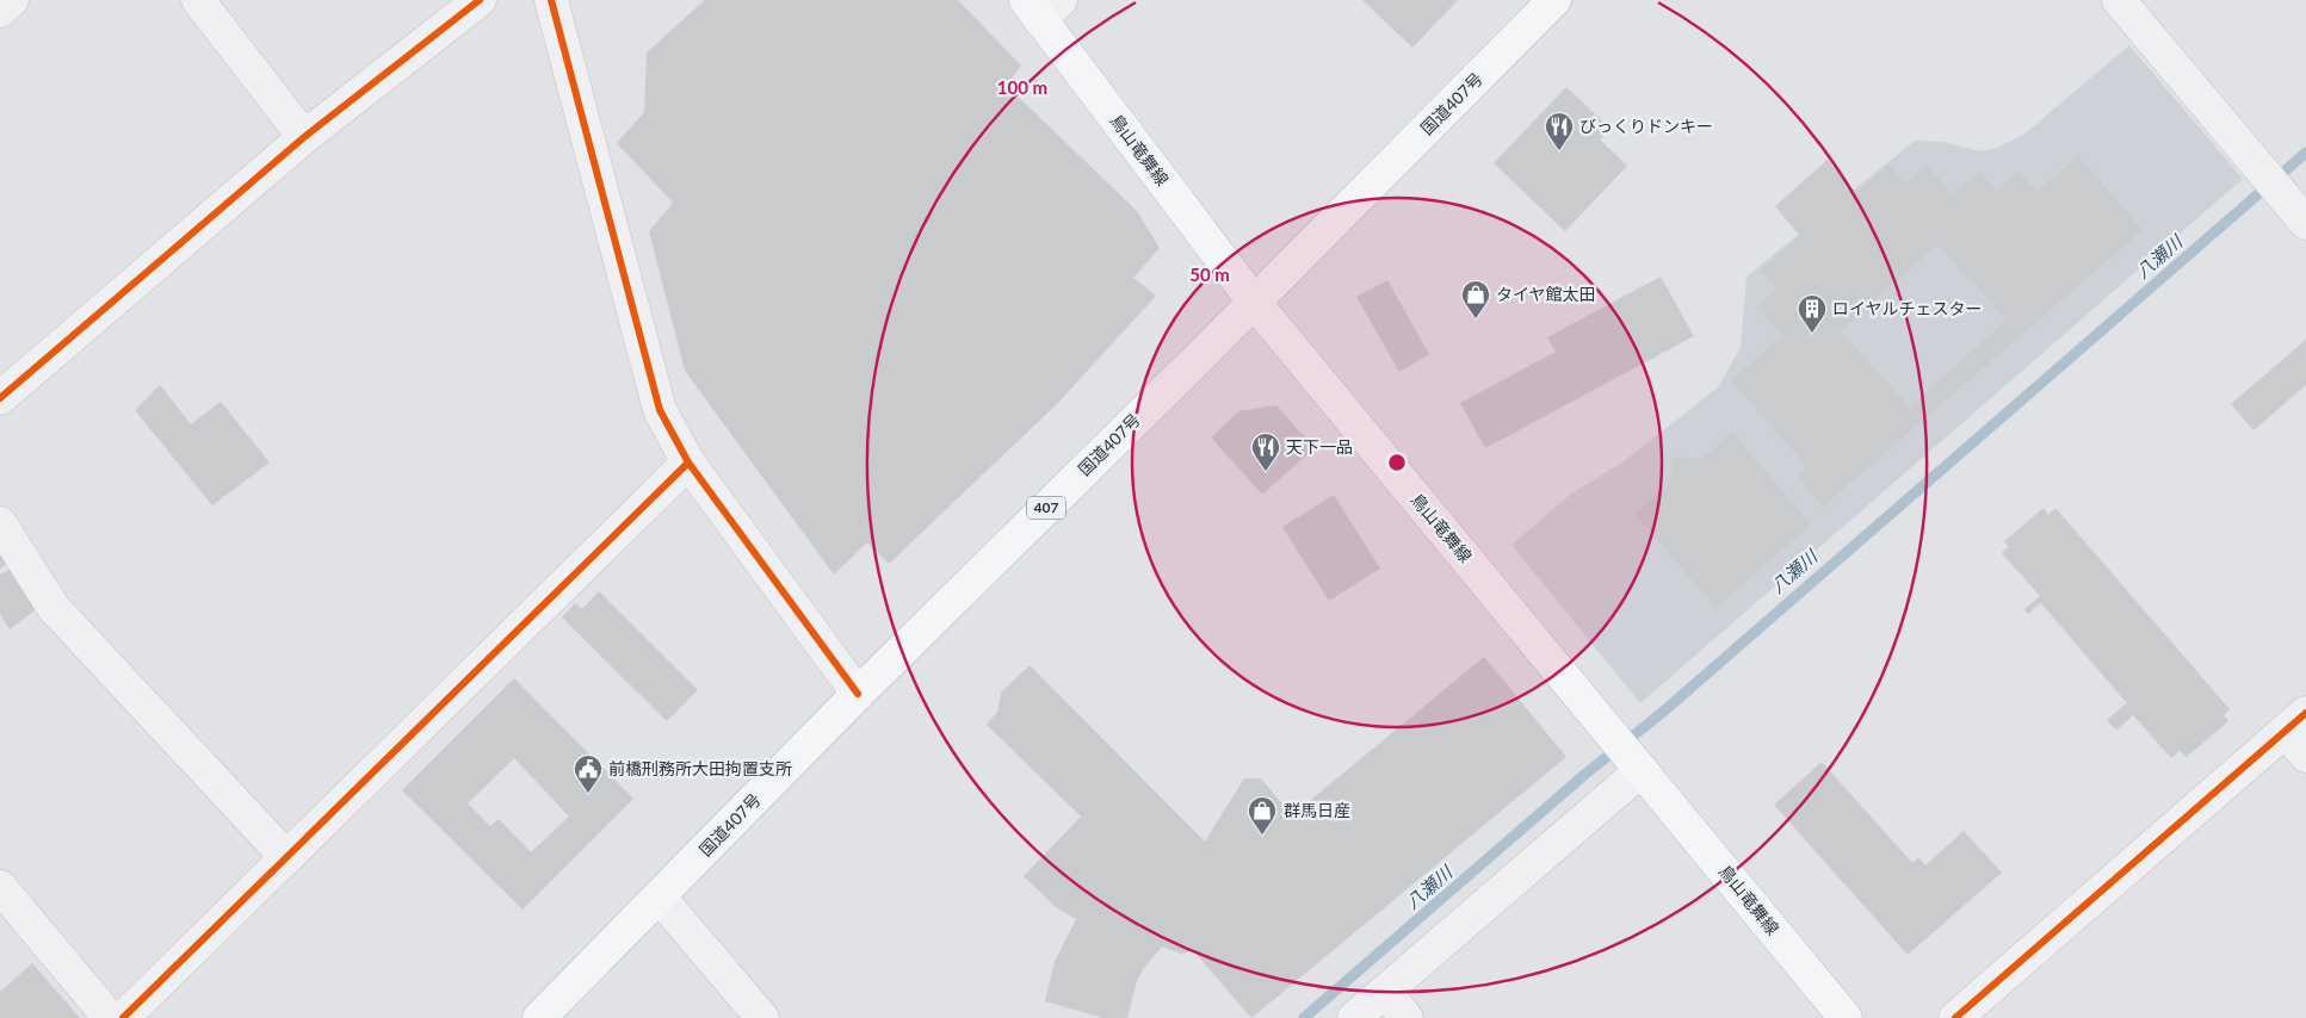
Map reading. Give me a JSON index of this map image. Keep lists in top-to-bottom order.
{
  "streets": {
    "main road": ["国道407号", "鳥山竜舞線", "407"]
  },
  "crossings": [
    ["国道407号", "鳥山竜舞線"]
  ],
  "water": ["八瀬川"],
  "places": {
    "restaurant": ["びっくりドンキー", "天下一品"],
    "shop": ["タイヤ館太田", "群馬日産"],
    "building": ["ロイヤルチェスター"],
    "public building": ["前橋刑務所大田拘置支所"]
  },
  "rings": ["100 m", "50 m"]
}
